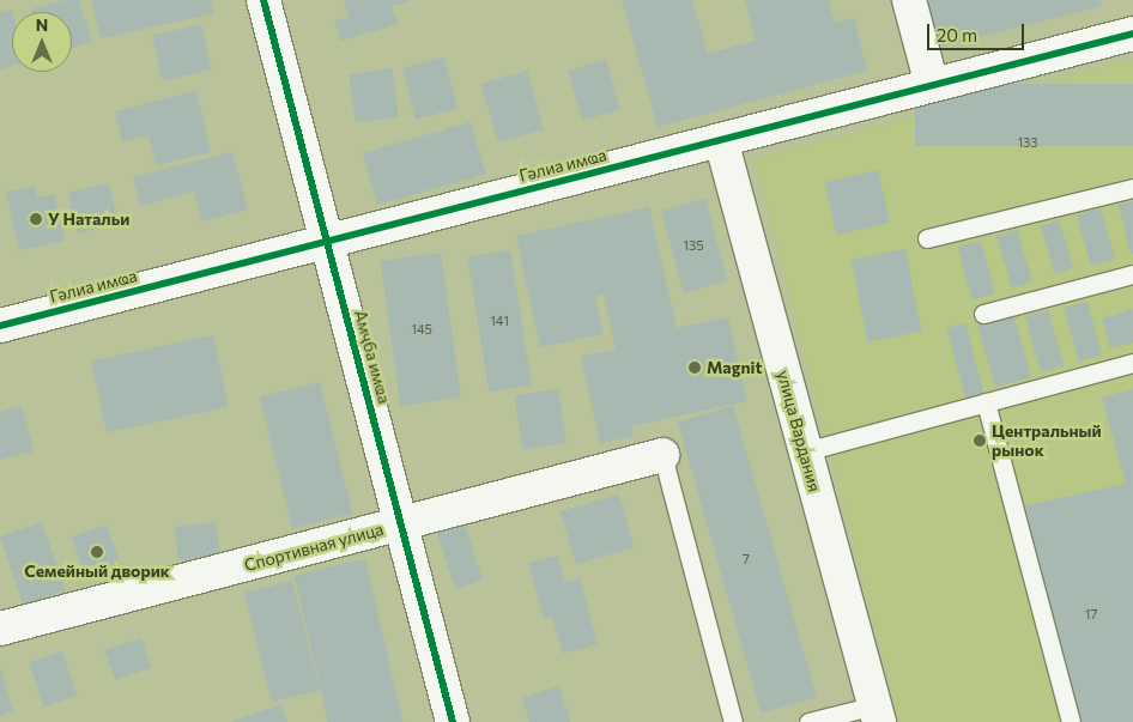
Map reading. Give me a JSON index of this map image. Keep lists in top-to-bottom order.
{
  "streets": {
    "street": [
      "Гәлиа имҩа",
      "Амҷба имҩа",
      "улица Вардания",
      "Спортивная улица"
    ]
  },
  "crossings": [
    ["Гәлиа имҩа", "Амҷба имҩа"],
    ["Гәлиа имҩа", "улица Вардания"],
    ["Амҷба имҩа", "Спортивная улица"]
  ],
  "places": [
    "У Натальи",
    "Magnit",
    "Центральный рынок",
    "Семейный дворик"
  ],
  "house_numbers": [
    "133",
    "135",
    "141",
    "145",
    "7",
    "17"
  ],
  "scale_bar": "20 m",
  "north": "top"
}
